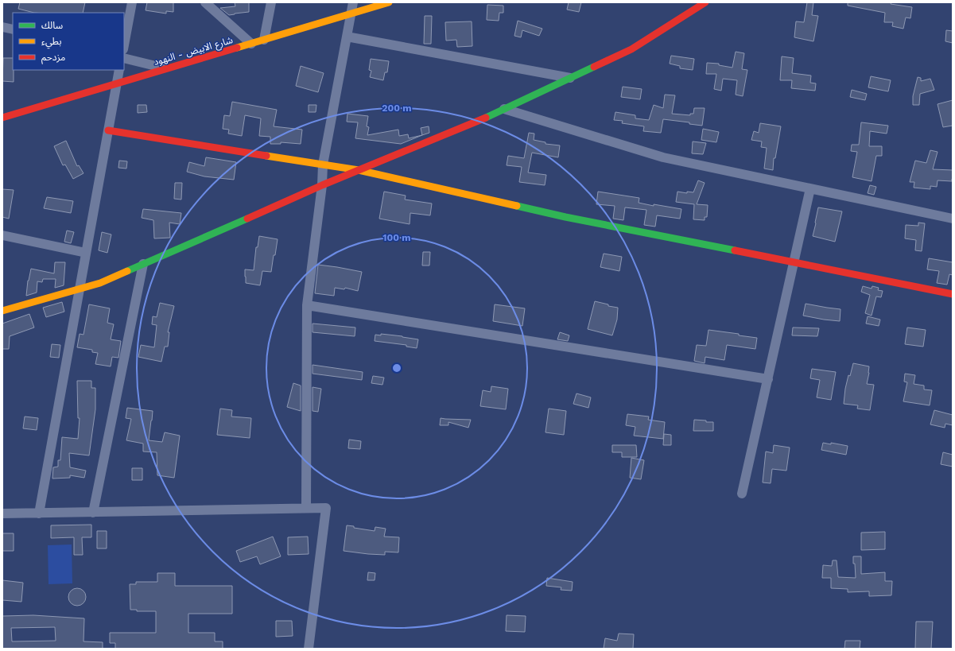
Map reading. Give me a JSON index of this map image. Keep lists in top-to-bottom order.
{
  "streets": {
    "main road": ["شارع الابيض - النهود"]
  },
  "legend": ["سالك", "بطيء", "مزدحم"],
  "rings": ["200 m", "100 m"]
}
